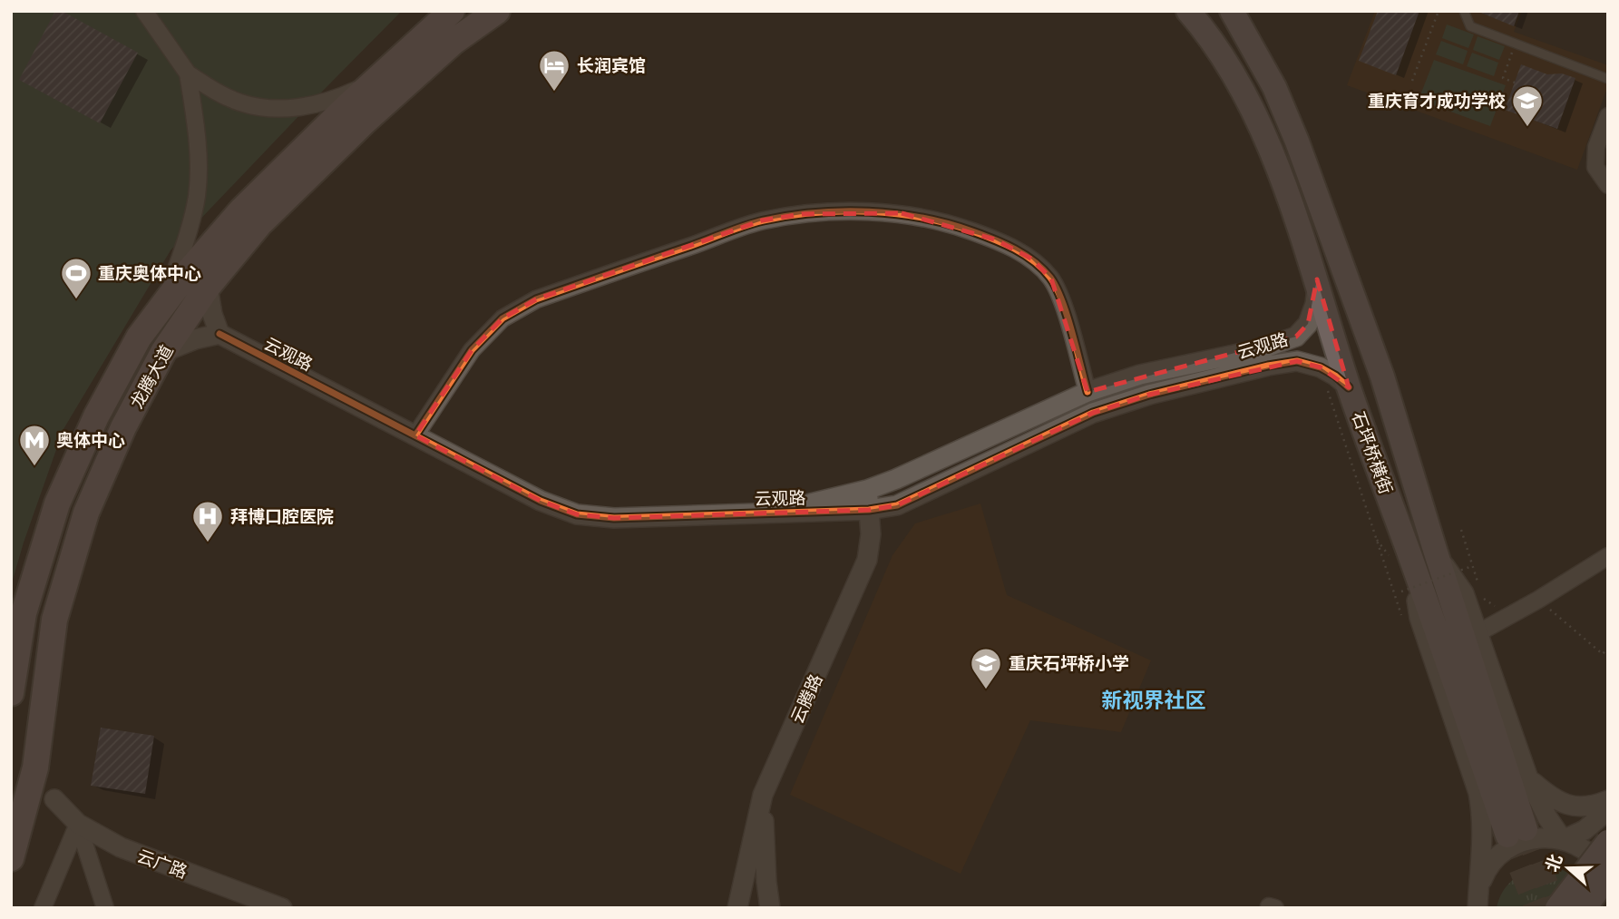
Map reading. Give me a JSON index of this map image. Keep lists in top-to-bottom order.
{
  "streets": {
    "highway": ["龙腾大道"],
    "main road": ["石坪桥横街"],
    "street": ["云观路", "云腾路", "云广路"]
  },
  "crossings": [
    ["云观路", "石坪桥横街"],
    ["云观路", "云腾路"],
    ["龙腾大道", "云广路"]
  ],
  "districts": ["新视界社区"],
  "places": {
    "hotel": ["长润宾馆"],
    "school or university": ["重庆育才成功学校", "重庆石坪桥小学"],
    "sports": ["重庆奥体中心"],
    "metro station": ["奥体中心"],
    "hospital": ["拜博口腔医院"]
  },
  "north": "left"
}
